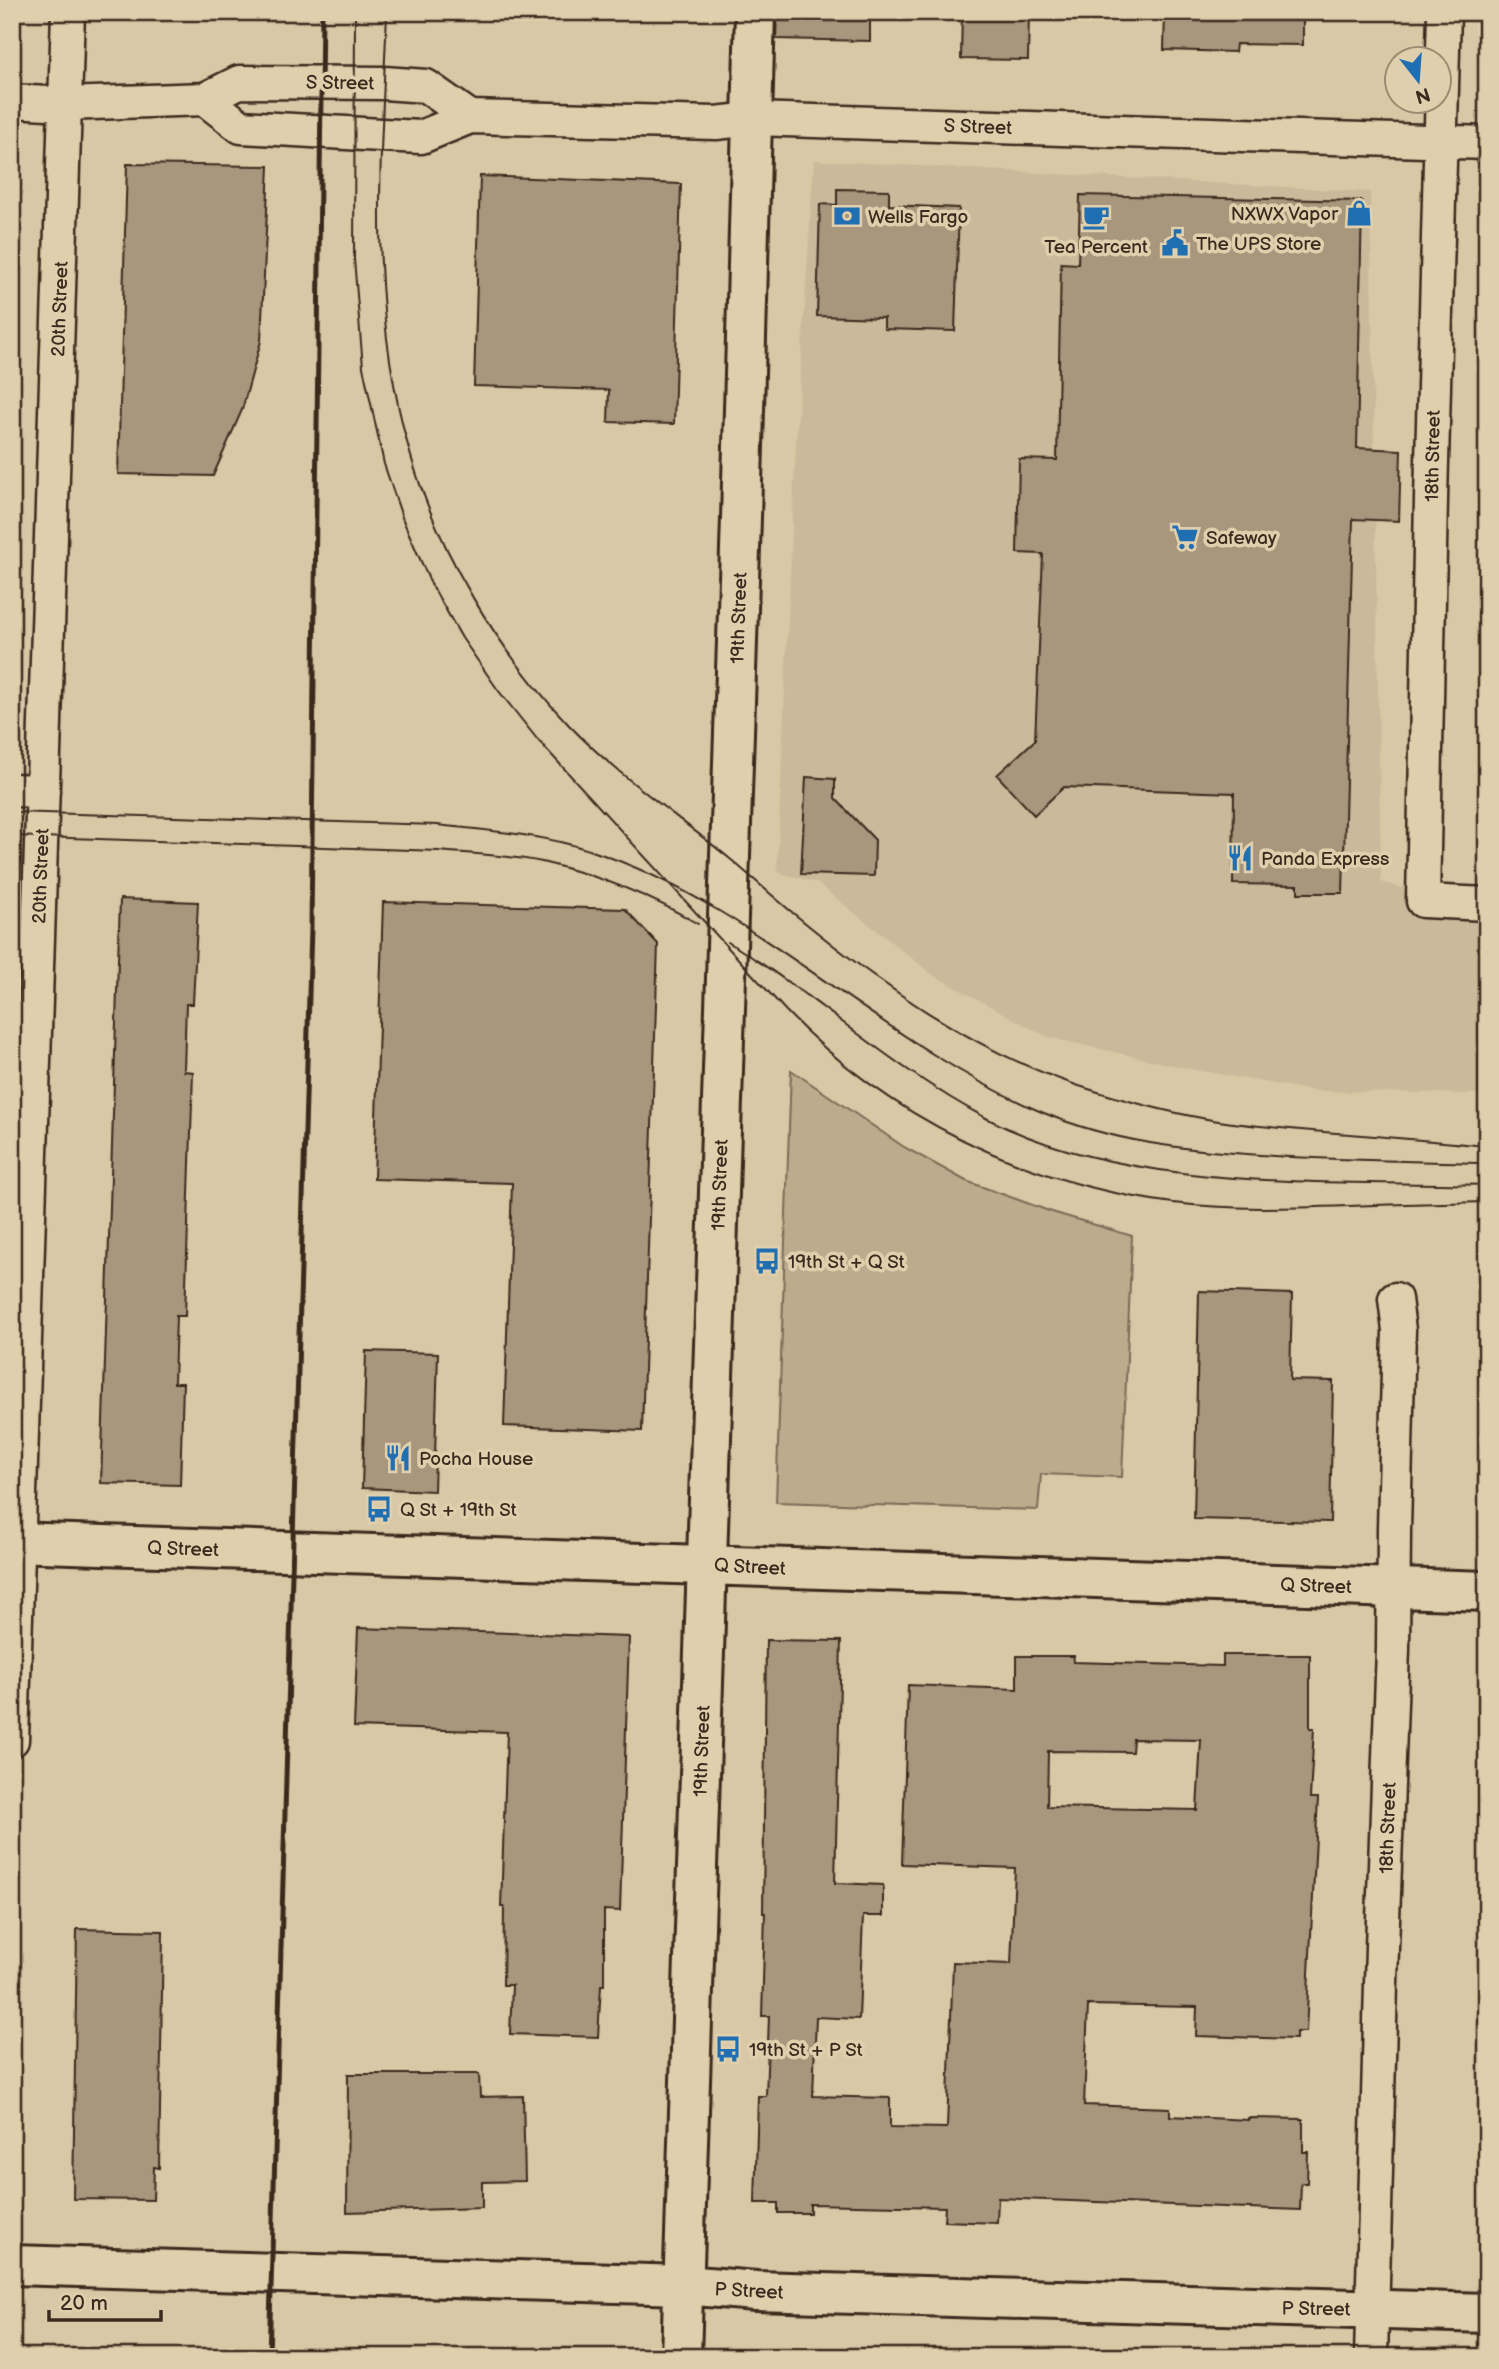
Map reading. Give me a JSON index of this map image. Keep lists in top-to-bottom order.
{
  "streets": {
    "main road": ["19th Street", "Q Street", "P Street"],
    "street": ["S Street", "20th Street", "18th Street"]
  },
  "crossings": [
    ["S Street", "20th Street"],
    ["S Street", "18th Street"],
    ["S Street", "19th Street"],
    ["20th Street", "Q Street"],
    ["18th Street", "Q Street"],
    ["18th Street", "P Street"],
    ["19th Street", "Q Street"],
    ["19th Street", "P Street"]
  ],
  "places": {
    "shop": ["NXWX Vapor"],
    "bank": ["Wells Fargo"],
    "cafe": ["Tea Percent"],
    "public building": ["The UPS Store"],
    "supermarket": ["Safeway"],
    "restaurant": ["Panda Express", "Pocha House"],
    "bus stop": ["19th St + Q St", "Q St + 19th St", "19th St + P St"]
  },
  "scale_bar": "20 m",
  "north": "bottom"
}
